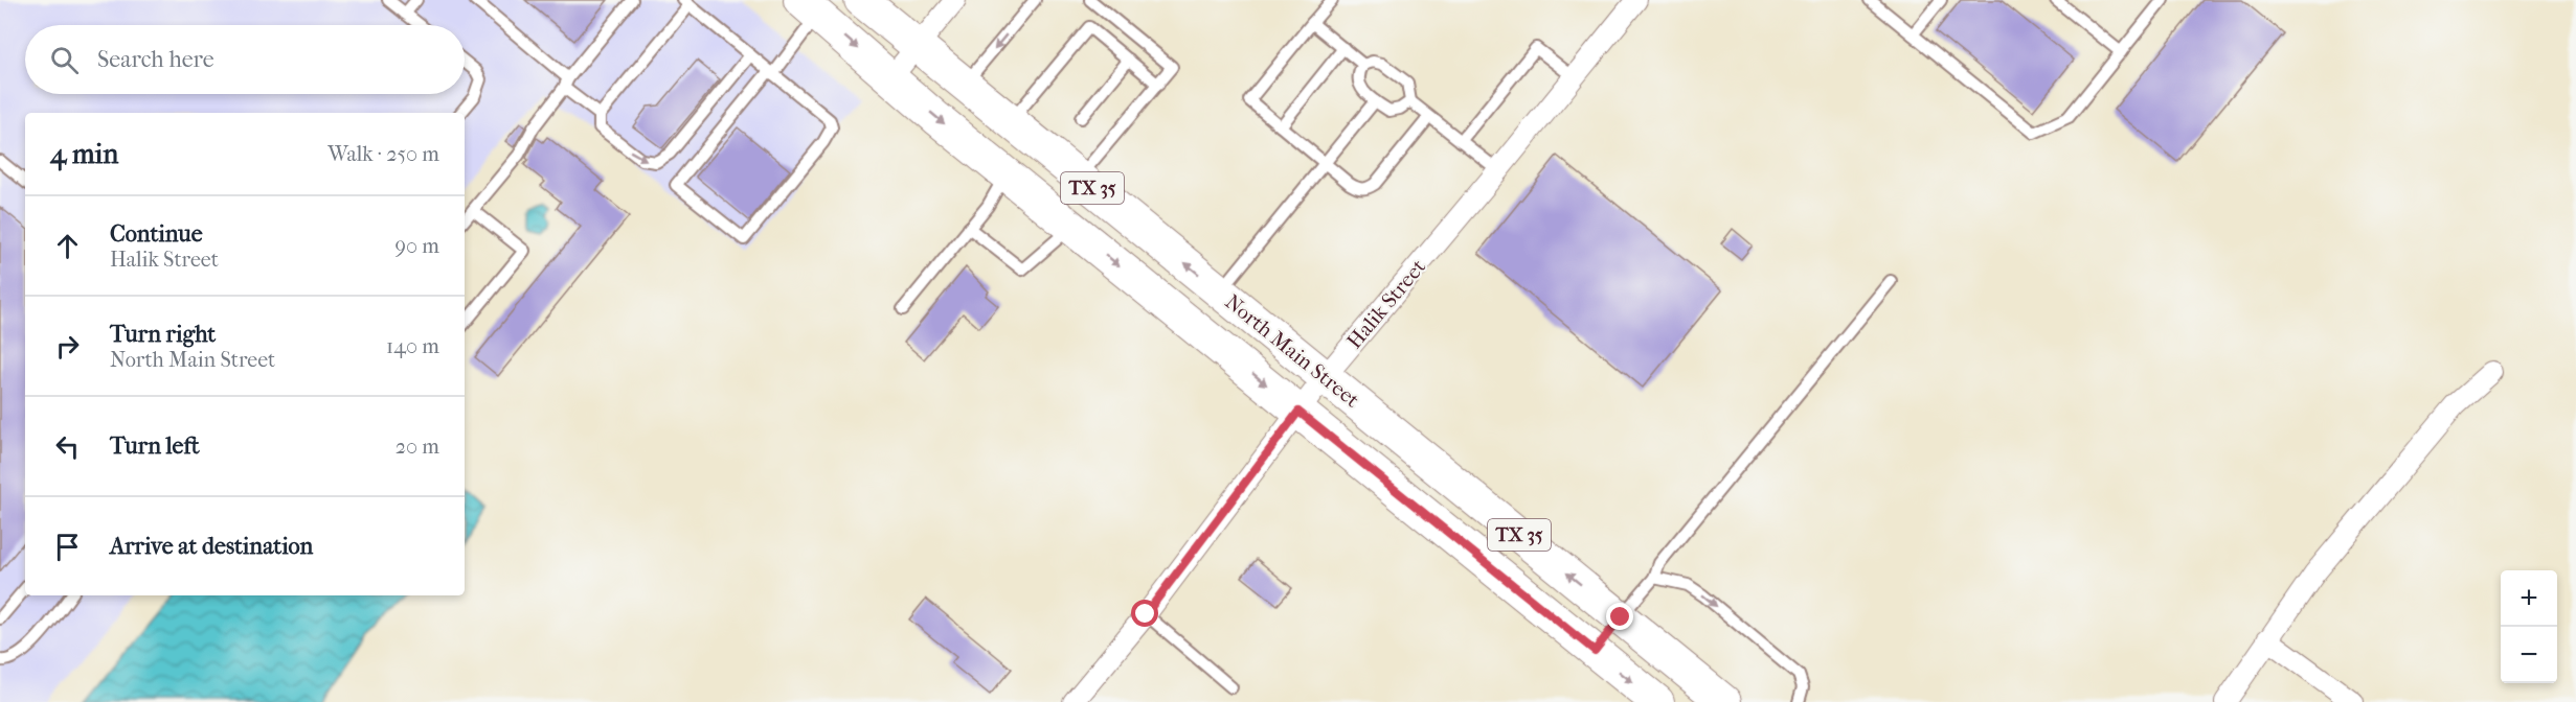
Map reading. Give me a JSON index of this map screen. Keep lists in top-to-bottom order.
{
  "streets": {
    "main road": ["TX 35", "North Main Street"],
    "street": ["Halik Street"]
  },
  "crossings": [
    ["Halik Street", "North Main Street"]
  ],
  "page": {
    "search": "Search here",
    "heading": ["4 min", "Walk · 250 m"],
    "list": [
      ["Continue", "Halik Street", "90 m"],
      ["Turn right", "North Main Street", "140 m"],
      ["Turn left", "20 m"],
      "Arrive at destination"
    ],
    "map_buttons": ["+", "−"]
  }
}
